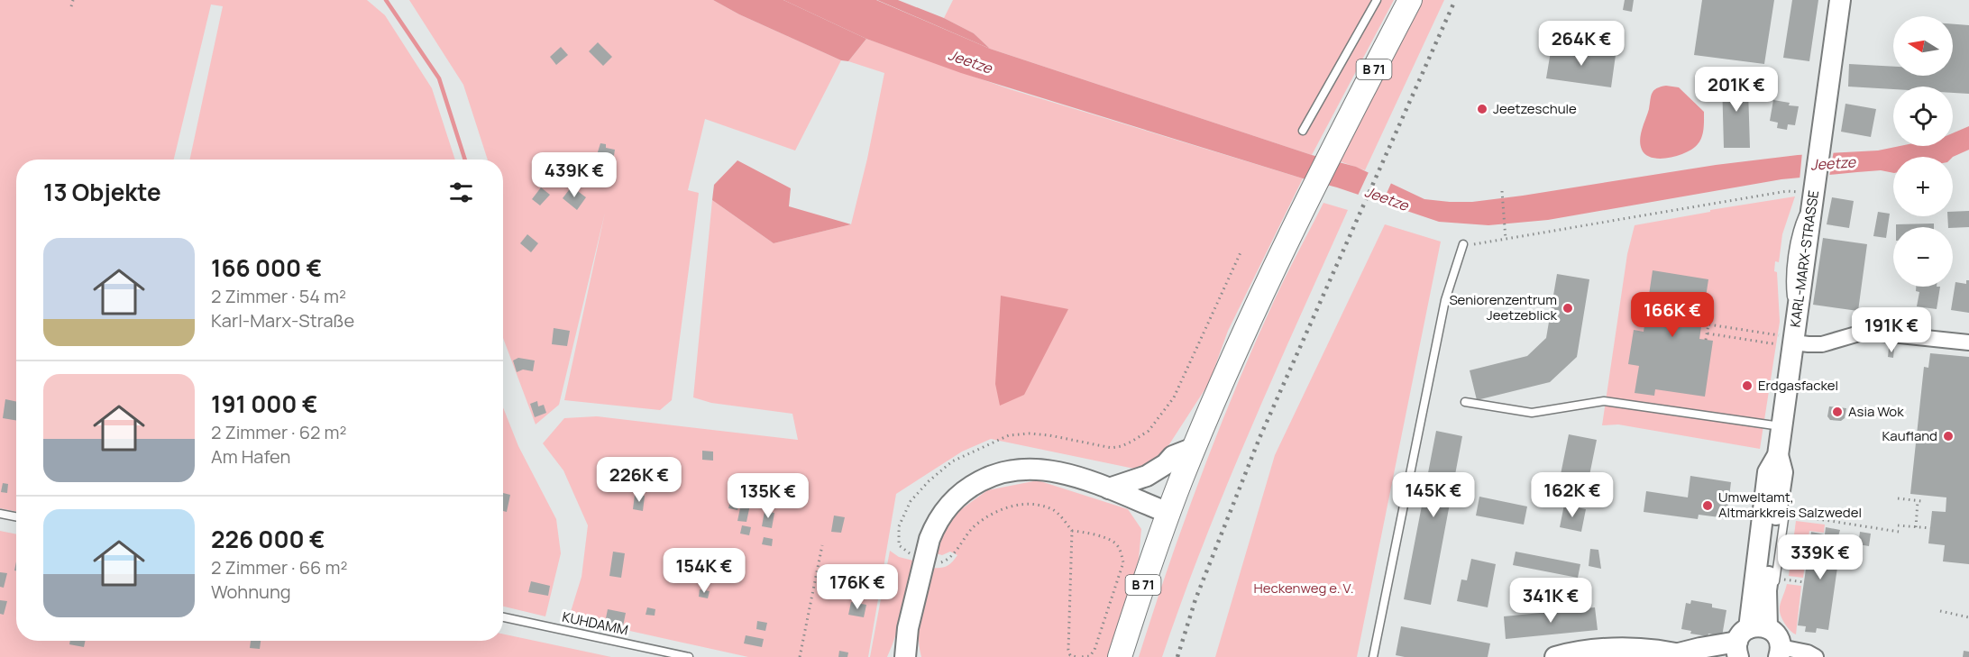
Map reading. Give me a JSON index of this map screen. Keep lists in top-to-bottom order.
{
  "streets": {
    "main road": ["B 71", "KARL-MARX-STRASSE"],
    "lane": ["KUHDAMM"]
  },
  "water": ["Jeetze"],
  "parks": ["Heckenweg e. V."],
  "places": [
    "Jeetzeschule",
    "Seniorenzentrum Jeetzeblick",
    "Erdgasfackel",
    "Asia Wok",
    "Kaufland",
    "Umweltamt, Altmarkkreis Salzwedel"
  ],
  "north": "left",
  "page": {
    "map_buttons": ["+", "−"],
    "price": [
      "264K €",
      "201K €",
      "439K €",
      "166K €",
      "191K €",
      "226K €",
      "145K €",
      "162K €",
      "135K €",
      "339K €",
      "154K €",
      "176K €",
      "341K €"
    ],
    "heading": "13 Objekte",
    "list": [
      {
        "name": "166 000 €",
        "note": "2 Zimmer · 54 m² · Karl-Marx-Straße"
      },
      {
        "name": "191 000 €",
        "note": "2 Zimmer · 62 m² · Am Hafen"
      },
      {
        "name": "226 000 €",
        "note": "2 Zimmer · 66 m² · Wohnung"
      }
    ]
  }
}
